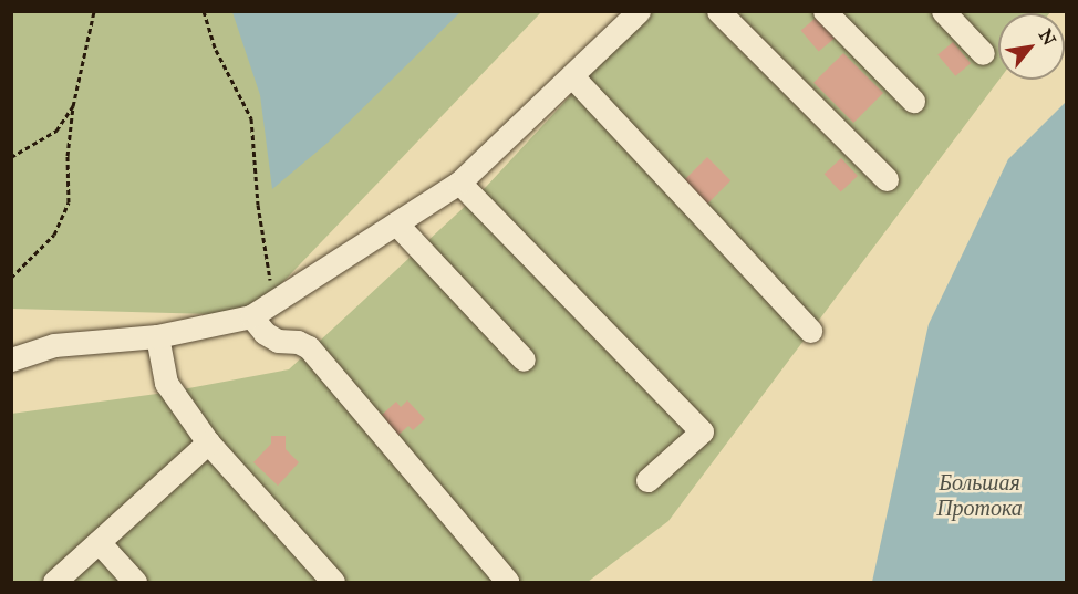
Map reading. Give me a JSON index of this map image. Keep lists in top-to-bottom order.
{
  "water": ["Большая Протока"],
  "north": "top right"
}
